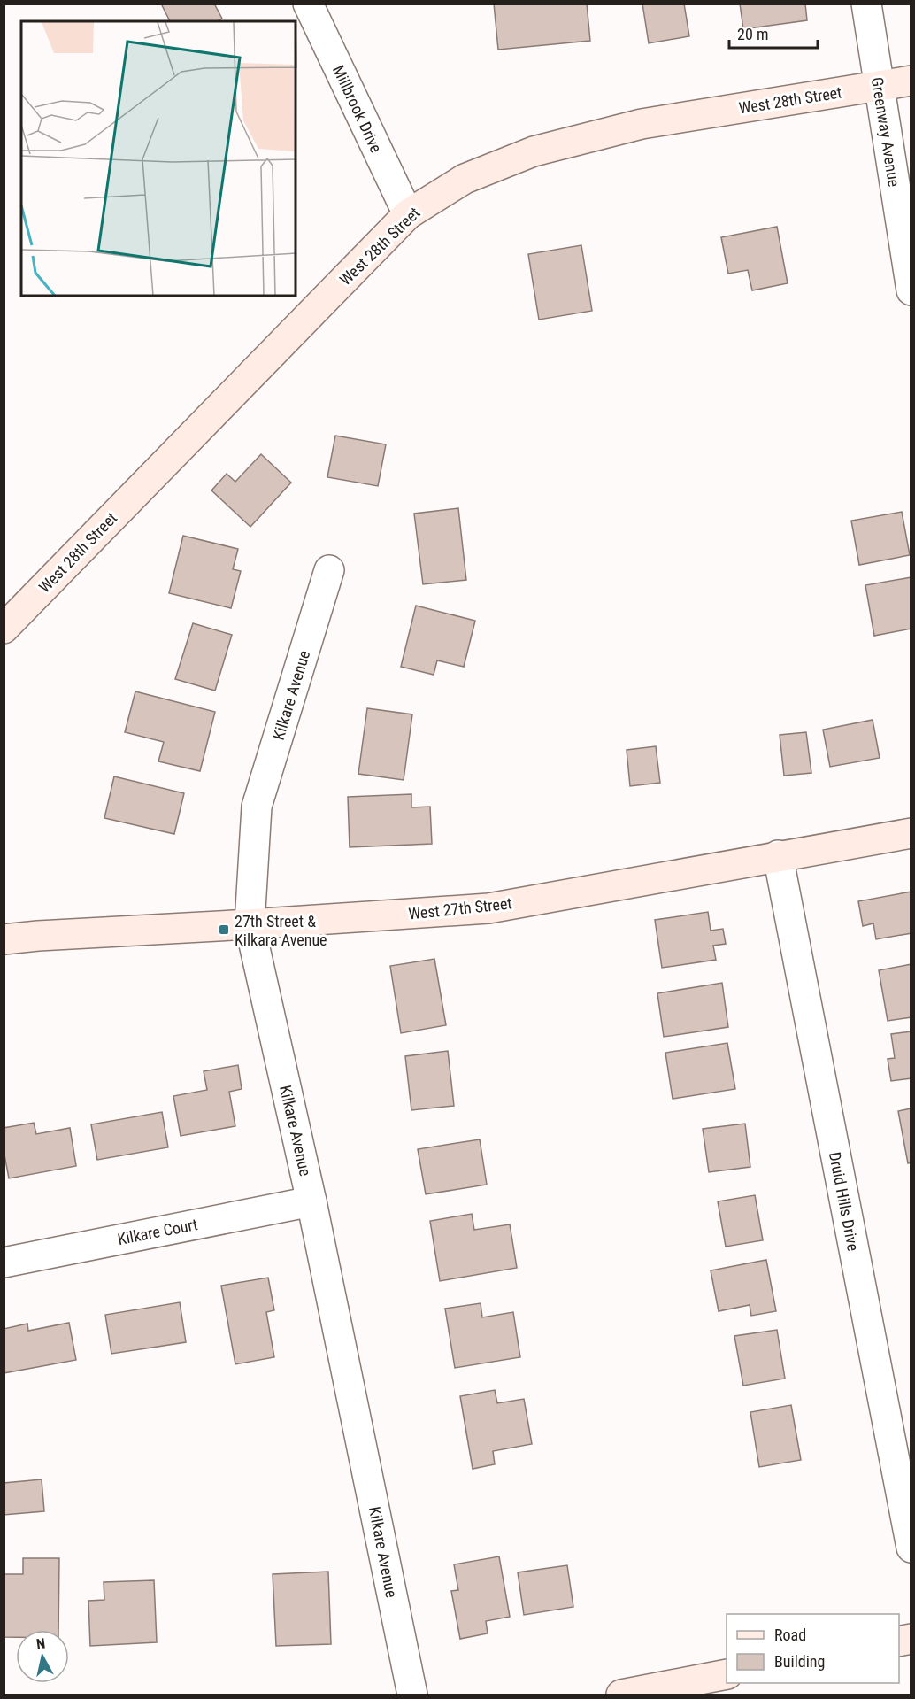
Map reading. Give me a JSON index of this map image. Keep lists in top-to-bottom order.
{
  "streets": {
    "street": [
      "West 28th Street",
      "Millbrook Drive",
      "Greenway Avenue",
      "Kilkare Avenue",
      "West 27th Street",
      "Druid Hills Drive",
      "Kilkare Court"
    ]
  },
  "crossings": [
    ["West 28th Street", "Millbrook Drive"],
    ["West 28th Street", "Greenway Avenue"],
    ["Kilkare Avenue", "West 27th Street"],
    ["Kilkare Avenue", "Kilkare Court"],
    ["West 27th Street", "Druid Hills Drive"]
  ],
  "places": {
    "transit": ["27th Street & Kilkara Avenue"]
  },
  "legend": ["Road", "Building"],
  "scale_bar": "20 m",
  "north": "top"
}
